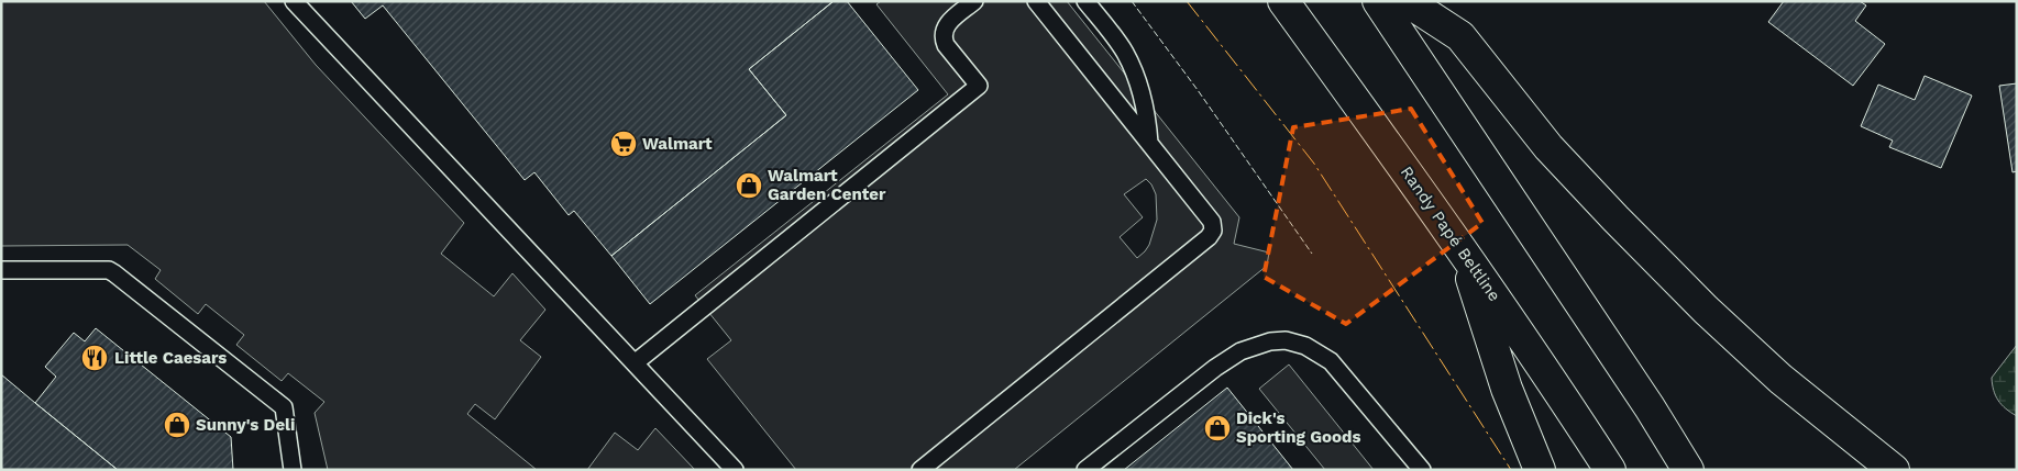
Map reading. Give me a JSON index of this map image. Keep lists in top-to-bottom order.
{
  "streets": {
    "highway": ["Randy Papé Beltline"]
  },
  "places": {
    "supermarket": ["Walmart"],
    "shop": ["Walmart Garden Center", "Sunny's Deli", "Dick's Sporting Goods"],
    "restaurant": ["Little Caesars"]
  }
}
